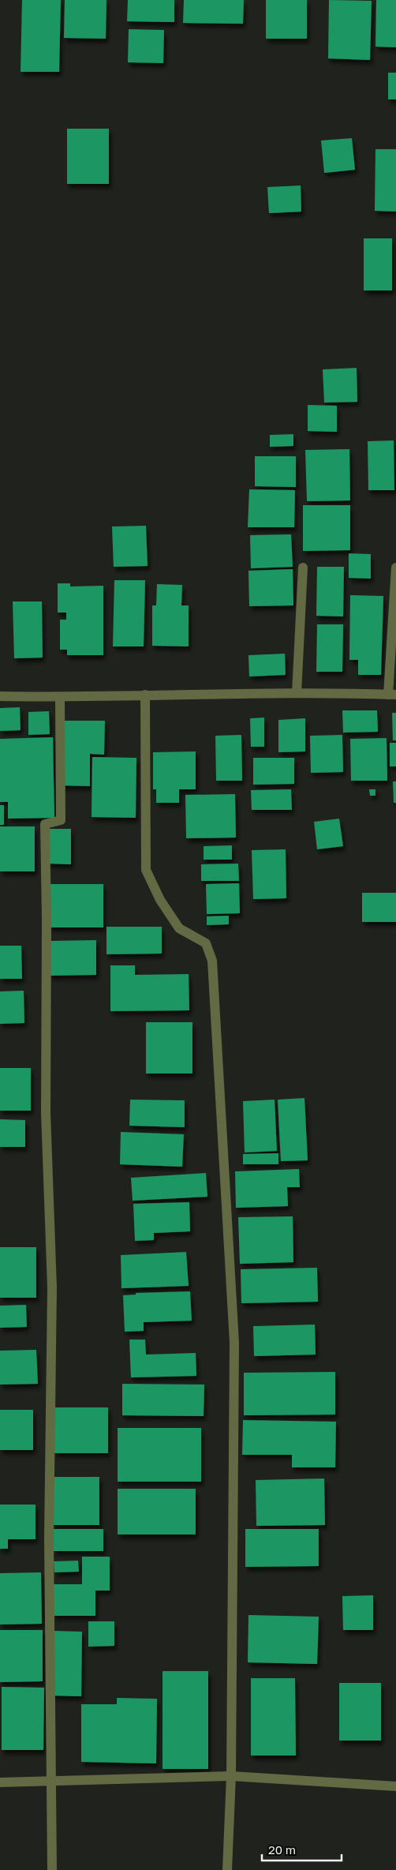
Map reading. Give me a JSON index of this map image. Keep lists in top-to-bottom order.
{
  "scale_bar": "20 m"
}
